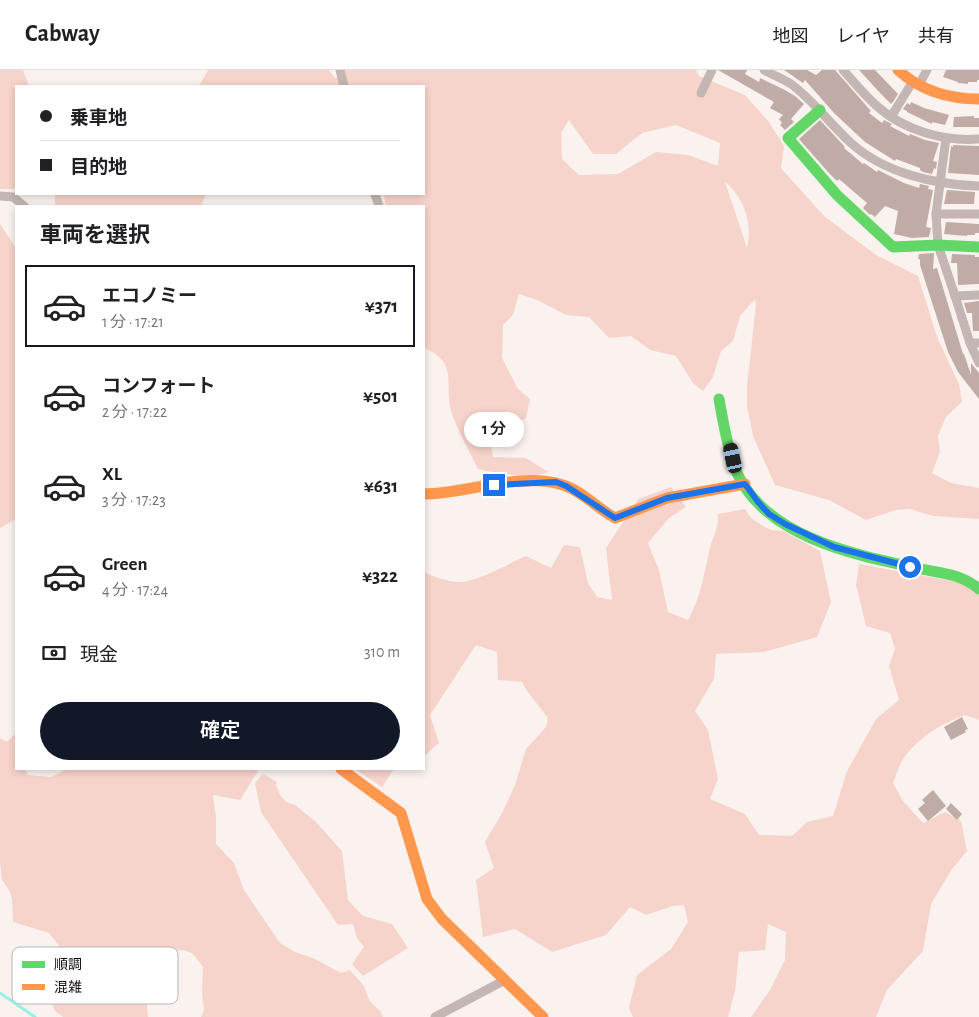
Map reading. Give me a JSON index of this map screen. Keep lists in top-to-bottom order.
{
  "legend": ["順調", "混雑"],
  "page": {
    "header": "Cabway",
    "nav": ["地図", "レイヤ", "共有"],
    "banner": ["乗車地", "目的地"],
    "heading": "車両を選択",
    "list": [
      {
        "name": "エコノミー",
        "note": "1 分 · 17:21",
        "value": "¥371"
      },
      {
        "name": "コンフォート",
        "note": "2 分 · 17:22",
        "value": "¥501"
      },
      {
        "name": "XL",
        "note": "3 分 · 17:23",
        "value": "¥631"
      },
      {
        "name": "Green",
        "note": "4 分 · 17:24",
        "value": "¥322"
      }
    ],
    "bubble": "1 分",
    "pay": ["現金", "310 m"],
    "buttons": "確定"
  }
}
